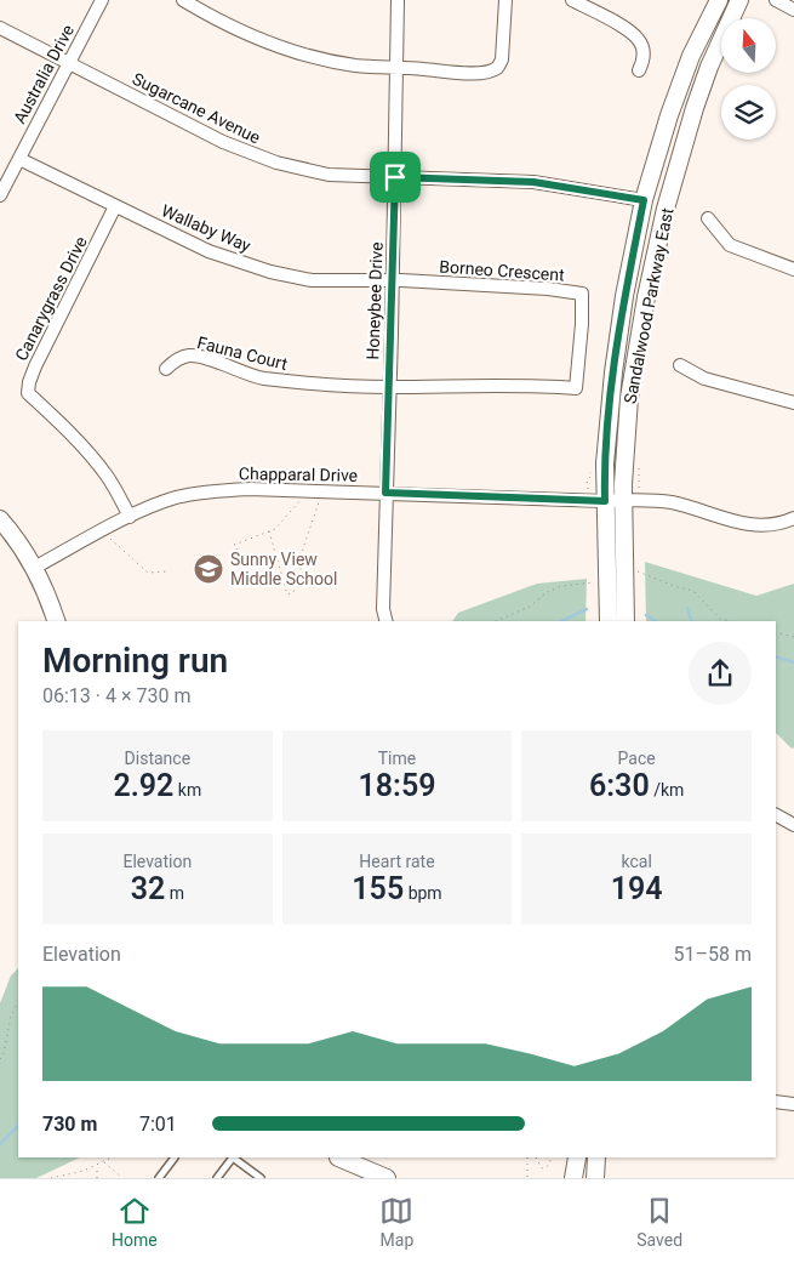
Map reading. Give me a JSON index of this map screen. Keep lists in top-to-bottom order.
{
  "streets": {
    "main road": ["Sandalwood Parkway East"],
    "street": [
      "Australia Drive",
      "Sugarcane Avenue",
      "Wallaby Way",
      "Borneo Crescent",
      "Canarygrass Drive",
      "Honeybee Drive",
      "Fauna Court",
      "Chapparal Drive"
    ]
  },
  "crossings": [
    ["Australia Drive", "Sugarcane Avenue"],
    ["Australia Drive", "Wallaby Way"],
    ["Sugarcane Avenue", "Honeybee Drive"],
    ["Sugarcane Avenue", "Sandalwood Parkway East"],
    ["Wallaby Way", "Borneo Crescent"],
    ["Wallaby Way", "Canarygrass Drive"],
    ["Wallaby Way", "Honeybee Drive"],
    ["Borneo Crescent", "Honeybee Drive"],
    ["Borneo Crescent", "Fauna Court"],
    ["Canarygrass Drive", "Chapparal Drive"],
    ["Honeybee Drive", "Fauna Court"],
    ["Honeybee Drive", "Chapparal Drive"],
    ["Sandalwood Parkway East", "Chapparal Drive"]
  ],
  "places": {
    "school or university": ["Sunny View Middle School"]
  },
  "north": "top",
  "page": {
    "heading": ["Morning run", "06:13 · 4 × 730 m"],
    "stats": [
      ["Distance", "2.92 km"],
      ["Time", "18:59"],
      ["Pace", "6:30 /km"],
      ["Elevation", "32 m"],
      ["Heart rate", "155 bpm"],
      ["kcal", "194"]
    ],
    "chart": ["Elevation", "51–58 m"],
    "list": [
      {
        "name": "730 m",
        "note": "7:01"
      }
    ],
    "tabs": ["Home", "Map", "Saved"]
  }
}
